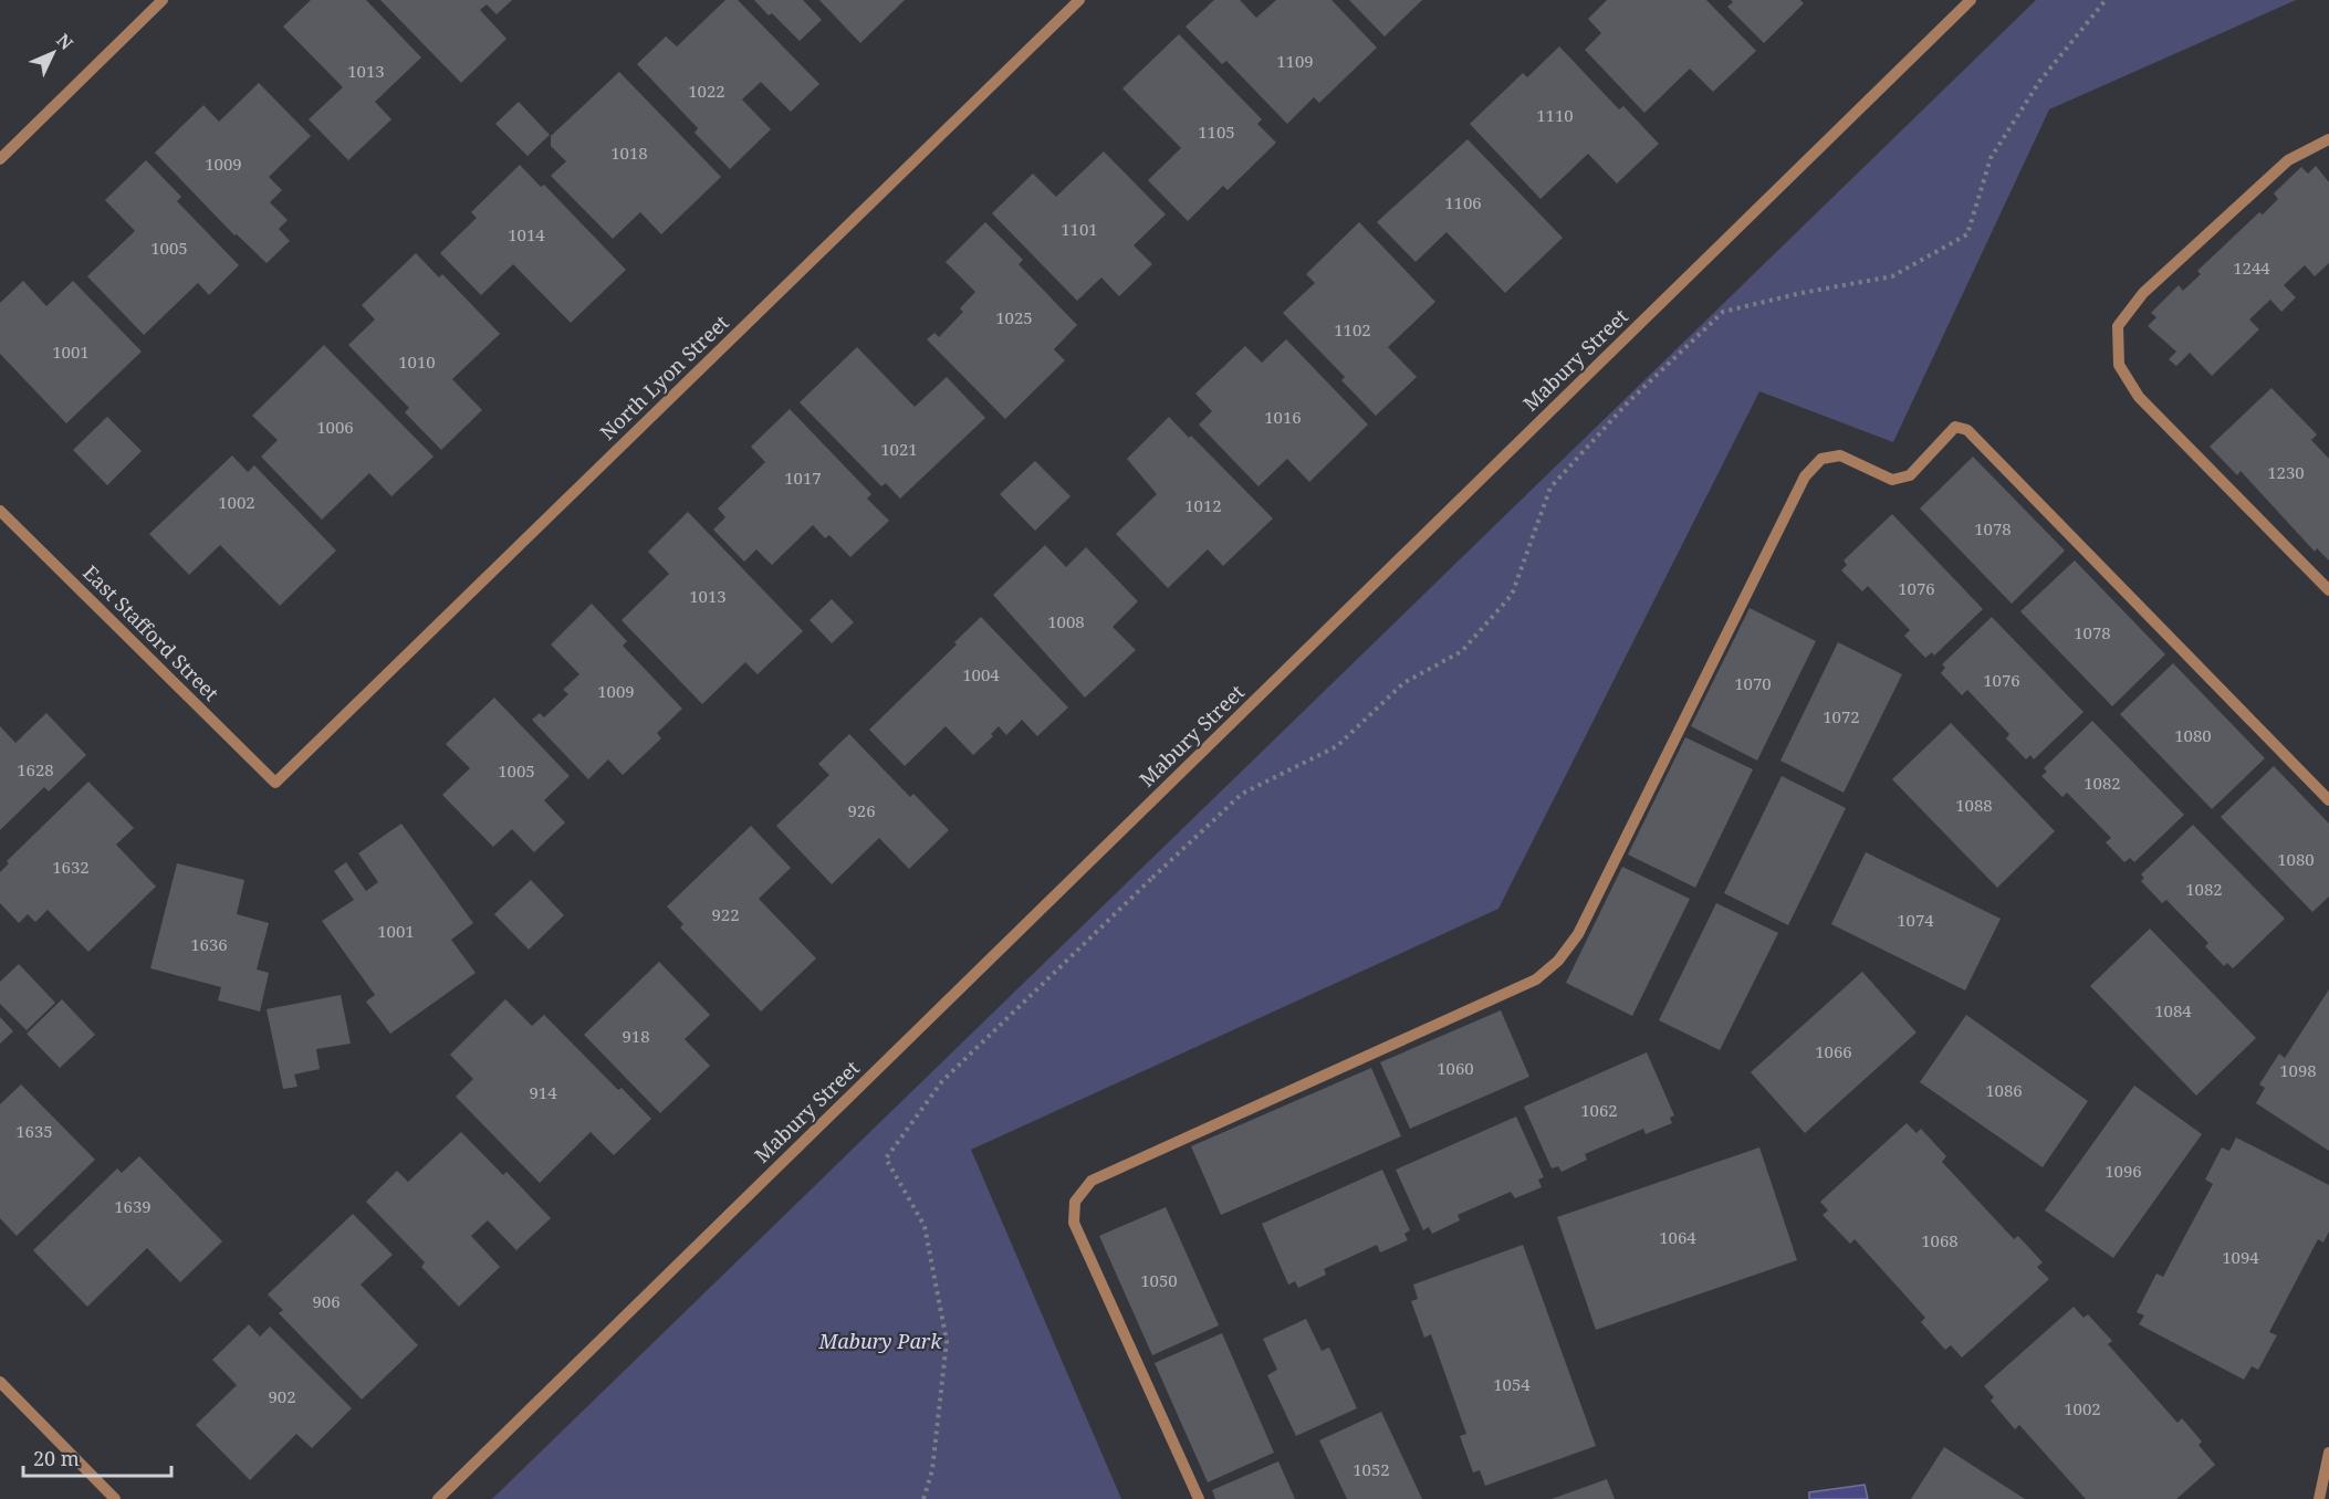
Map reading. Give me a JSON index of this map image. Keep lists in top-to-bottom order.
{
  "streets": {
    "street": ["Mabury Street", "North Lyon Street", "East Stafford Street"]
  },
  "crossings": [
    ["North Lyon Street", "East Stafford Street"]
  ],
  "parks": ["Mabury Park"],
  "house_numbers": [
    "1109",
    "1013",
    "1022",
    "1110",
    "1105",
    "1018",
    "1009",
    "1106",
    "1101",
    "1014",
    "1005",
    "1244",
    "1025",
    "1102",
    "1001",
    "1010",
    "1016",
    "1006",
    "1021",
    "1230",
    "1017",
    "1002",
    "1012",
    "1078",
    "1076",
    "1013",
    "1008",
    "1078",
    "1004",
    "1076",
    "1070",
    "1009",
    "1072",
    "1080",
    "1628",
    "1005",
    "1082",
    "1088",
    "926",
    "1080",
    "1632",
    "1082",
    "922",
    "1074",
    "1001",
    "1636",
    "1084",
    "918",
    "1066",
    "1060",
    "1098",
    "1086",
    "914",
    "1062",
    "1635",
    "1096",
    "1639",
    "1064",
    "1068",
    "1094",
    "1050",
    "906",
    "1054",
    "902",
    "1002",
    "1052"
  ],
  "scale_bar": "20 m",
  "north": "top right"
}
